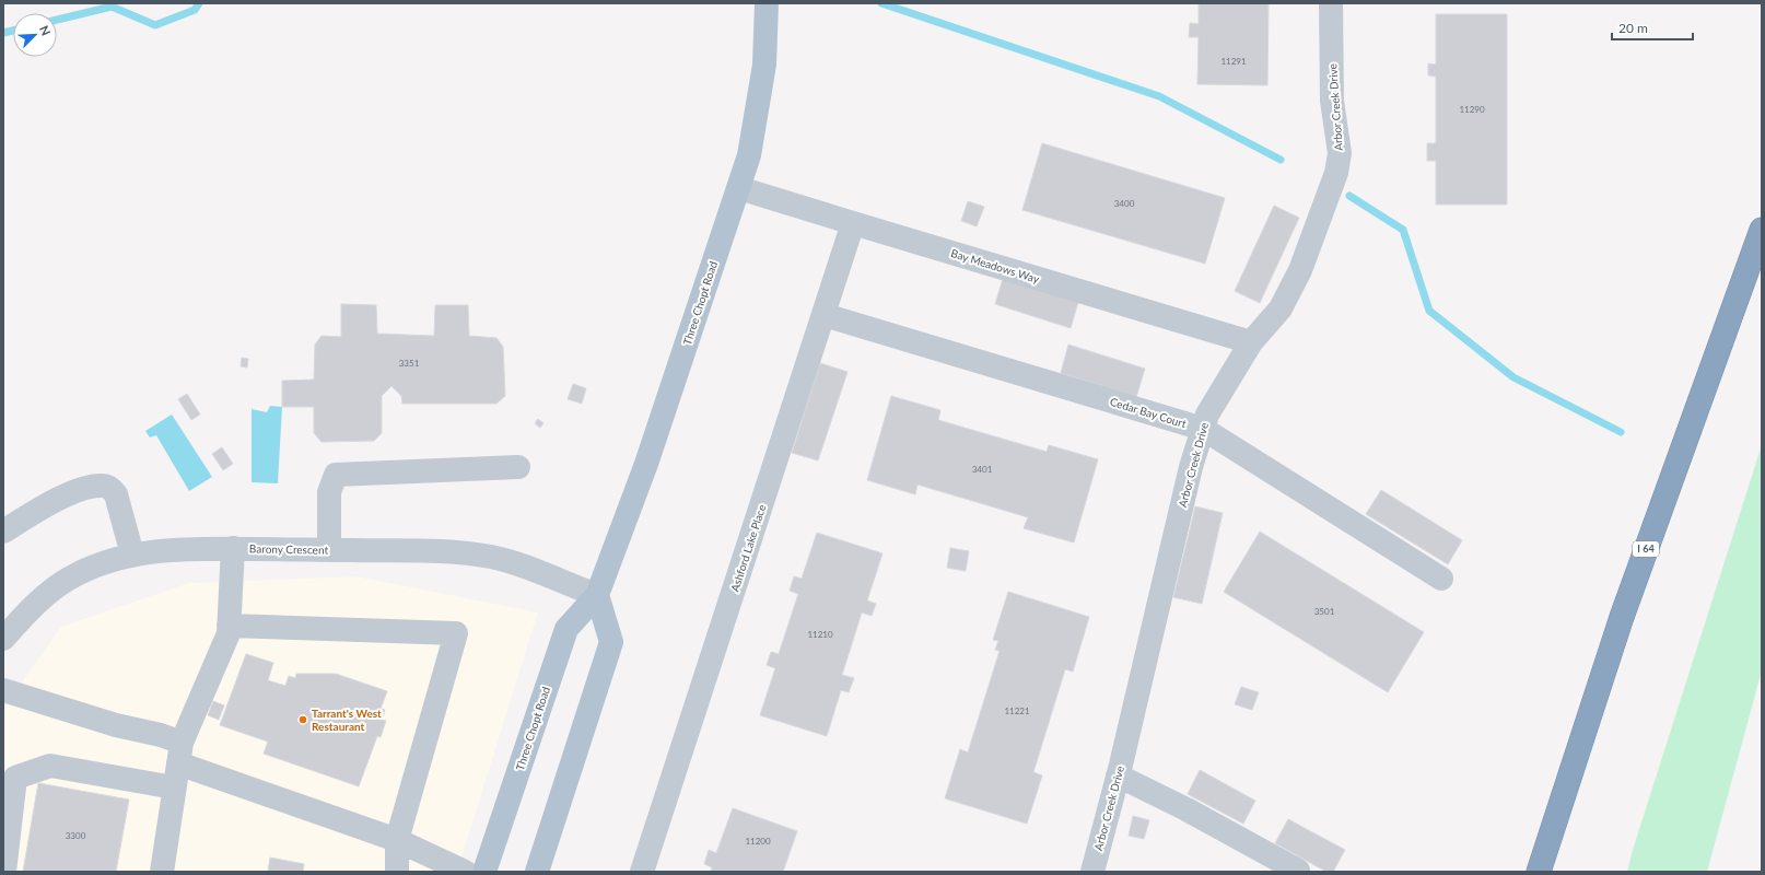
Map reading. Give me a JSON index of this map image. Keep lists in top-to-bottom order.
{
  "streets": {
    "highway": ["I 64"],
    "main road": ["Three Chopt Road"],
    "street": [
      "Arbor Creek Drive",
      "Bay Meadows Way",
      "Cedar Bay Court",
      "Ashford Lake Place",
      "Barony Crescent"
    ]
  },
  "crossings": [
    ["Arbor Creek Drive", "Bay Meadows Way"],
    ["Arbor Creek Drive", "Cedar Bay Court"],
    ["Bay Meadows Way", "Three Chopt Road"],
    ["Bay Meadows Way", "Ashford Lake Place"],
    ["Three Chopt Road", "Barony Crescent"],
    ["Cedar Bay Court", "Ashford Lake Place"]
  ],
  "places": ["Tarrant's West Restaurant"],
  "house_numbers": [
    "11291",
    "11290",
    "3400",
    "3351",
    "3401",
    "3501",
    "11210",
    "11221",
    "3300",
    "11200"
  ],
  "scale_bar": "20 m",
  "north": "top right"
}
